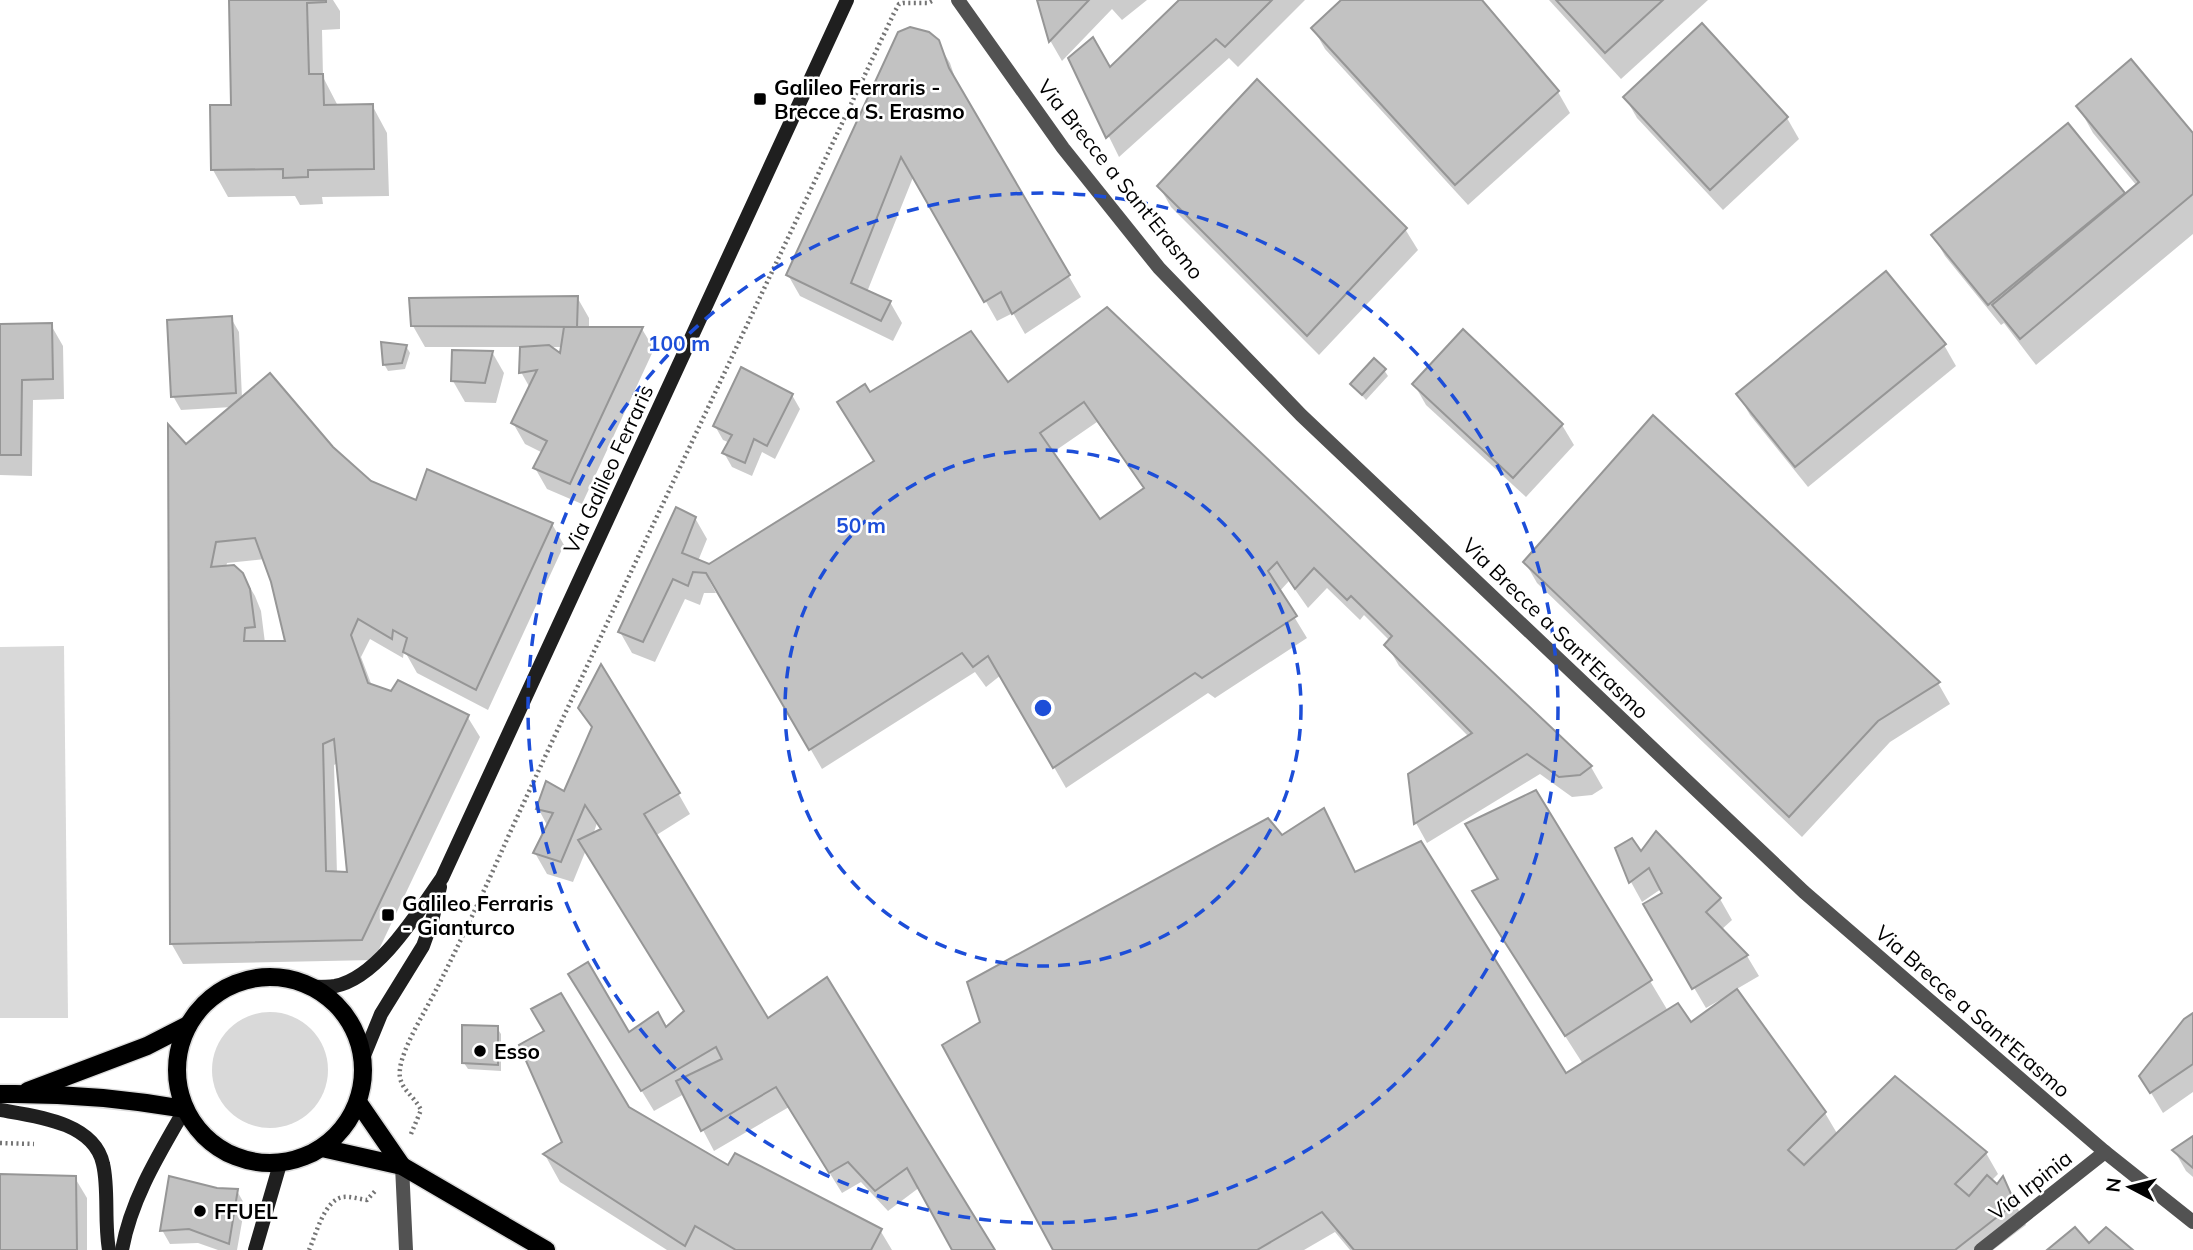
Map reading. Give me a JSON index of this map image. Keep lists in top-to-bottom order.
{
  "streets": {
    "main road": ["Via Galileo Ferraris"],
    "street": ["Via Brecce a Sant'Erasmo", "Via Irpinia"]
  },
  "crossings": [
    ["Via Brecce a Sant'Erasmo", "Via Irpinia"]
  ],
  "places": {
    "transit": ["Galileo Ferraris - Brecce a S. Erasmo", "Galileo Ferraris - Gianturco"],
    "other": ["Esso", "FFUEL"]
  },
  "north": "left",
  "rings": ["100 m", "50 m"]
}
